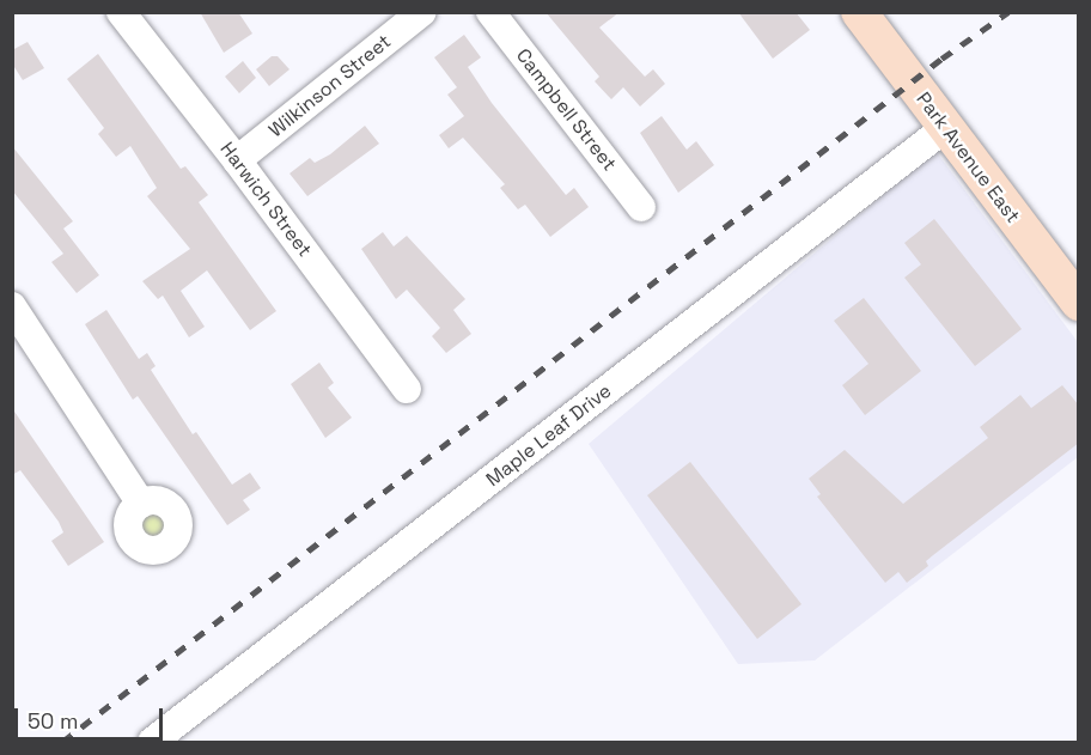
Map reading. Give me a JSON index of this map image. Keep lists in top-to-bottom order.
{
  "streets": {
    "main road": ["Park Avenue East"],
    "street": [
      "Wilkinson Street",
      "Campbell Street",
      "Harwich Street",
      "Maple Leaf Drive"
    ]
  },
  "crossings": [
    ["Wilkinson Street", "Harwich Street"],
    ["Park Avenue East", "Maple Leaf Drive"]
  ],
  "scale_bar": "50 m"
}
